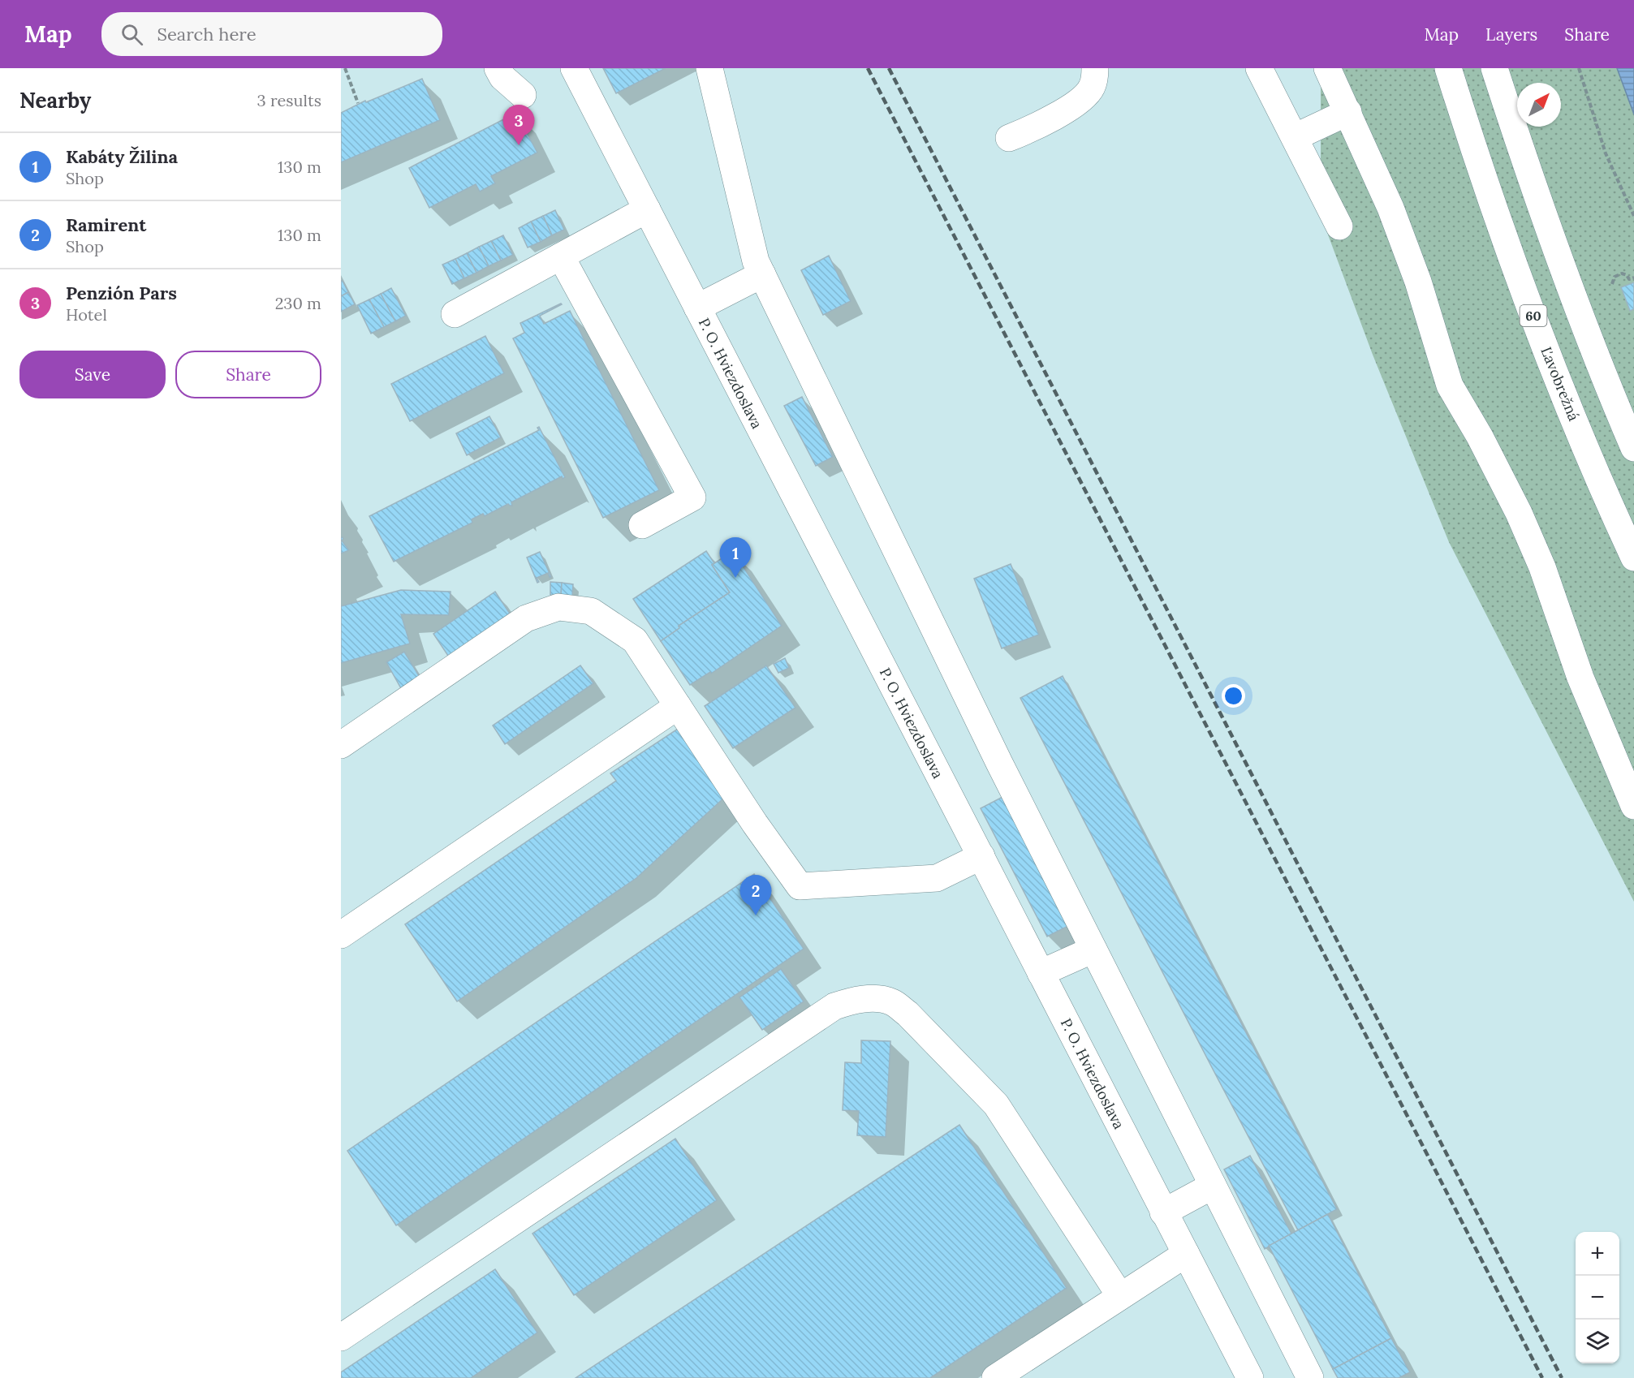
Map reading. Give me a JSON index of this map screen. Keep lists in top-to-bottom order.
{
  "streets": {
    "street": ["60", "P. O. Hviezdoslava", "Ľavobrežná"]
  },
  "north": "top right",
  "page": {
    "header": "Map",
    "search": "Search here",
    "nav": ["Map", "Layers", "Share"],
    "heading": ["Nearby", "3 results"],
    "pins": ["3", "1", "2"],
    "list": [
      {
        "mark": "1",
        "name": "Kabáty Žilina",
        "note": "Shop",
        "value": "130 m"
      },
      {
        "mark": "2",
        "name": "Ramirent",
        "note": "Shop",
        "value": "130 m"
      },
      {
        "mark": "3",
        "name": "Penzión Pars",
        "note": "Hotel",
        "value": "230 m"
      }
    ],
    "buttons": ["Save", "Share"],
    "map_buttons": ["+", "−"]
  }
}
